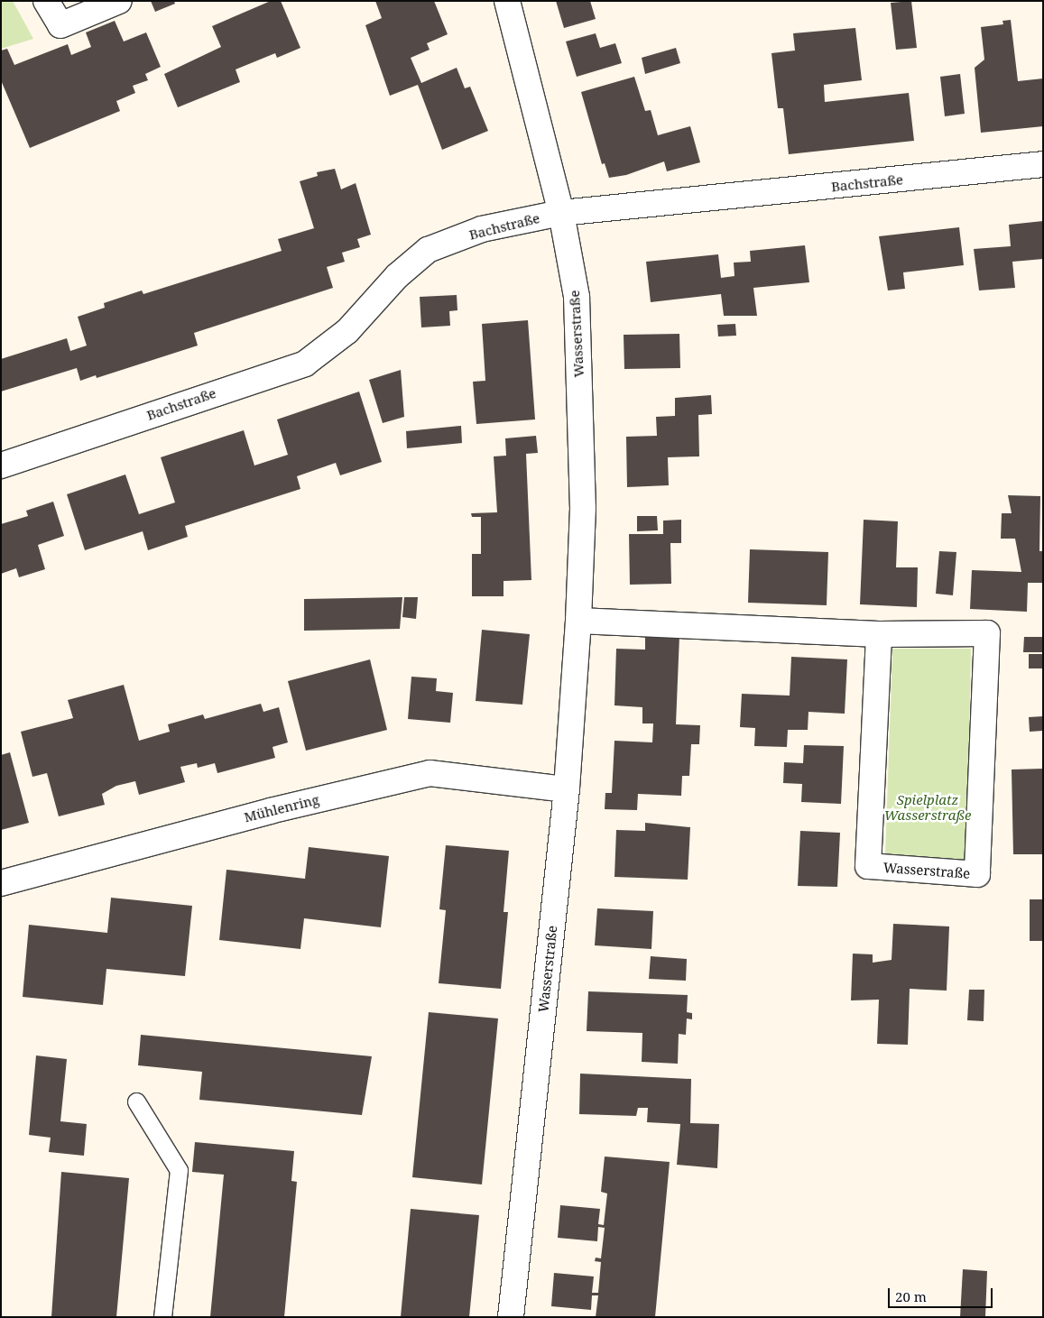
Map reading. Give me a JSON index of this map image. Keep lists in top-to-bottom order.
{
  "streets": {
    "street": ["Bachstraße", "Wasserstraße", "Mühlenring"]
  },
  "crossings": [
    ["Bachstraße", "Wasserstraße"],
    ["Wasserstraße", "Mühlenring"]
  ],
  "parks": ["Spielplatz Wasserstraße"],
  "scale_bar": "20 m"
}
